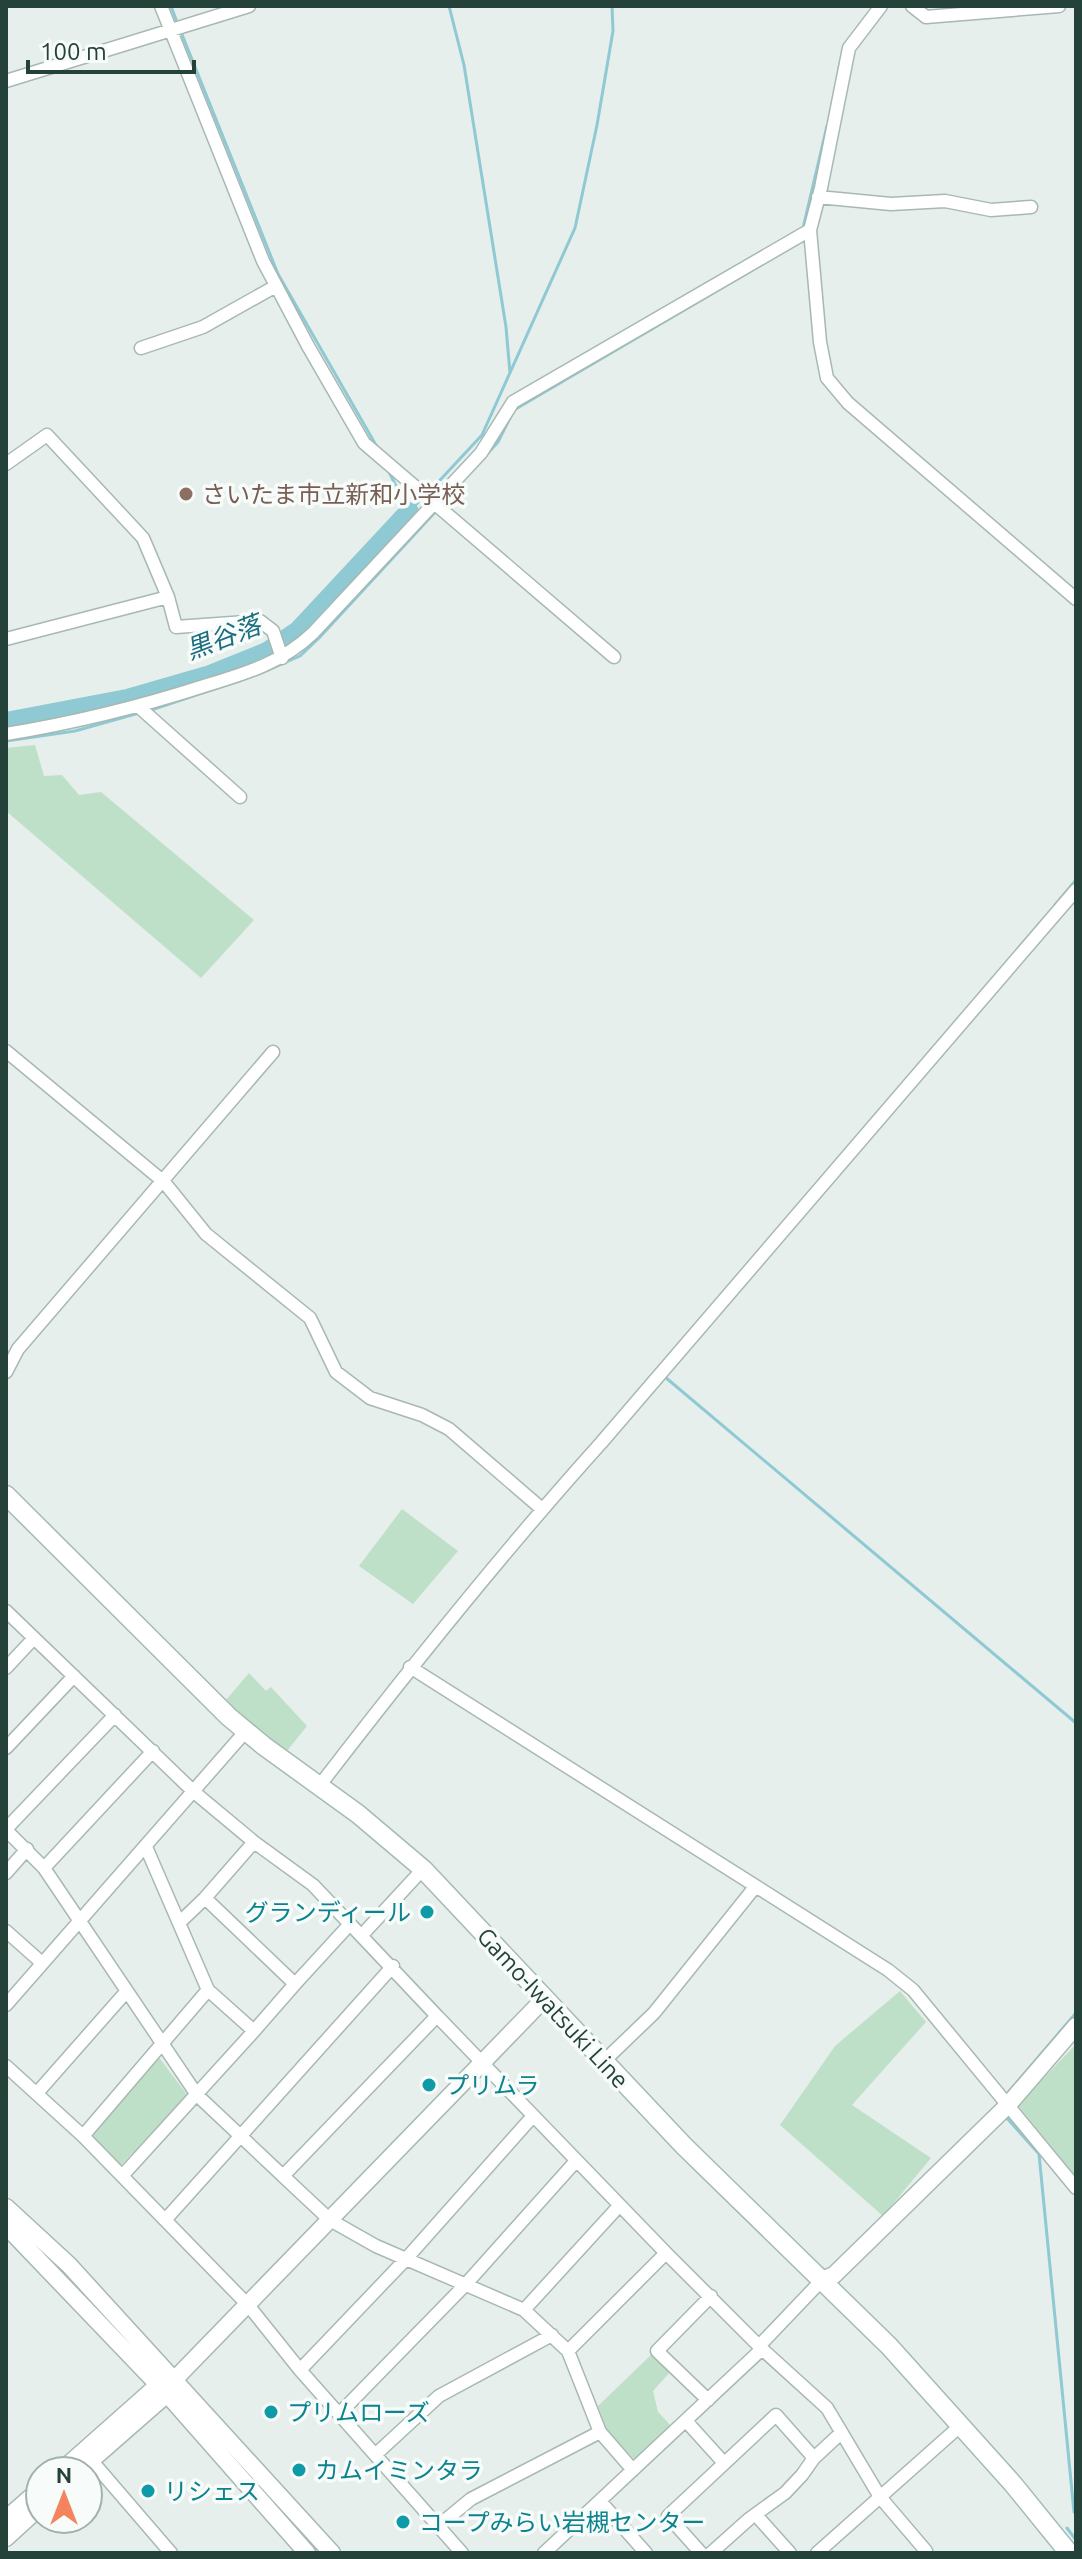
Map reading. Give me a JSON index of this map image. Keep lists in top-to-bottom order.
{
  "streets": {
    "main road": ["Gamo-Iwatsuki Line"]
  },
  "water": ["黒谷落"],
  "places": [
    "さいたま市立新和小学校",
    "グランディール",
    "プリムラ",
    "プリムローズ",
    "カムイミンタラ",
    "リシェス",
    "コープみらい岩槻センター"
  ],
  "scale_bar": "100 m",
  "north": "top"
}
